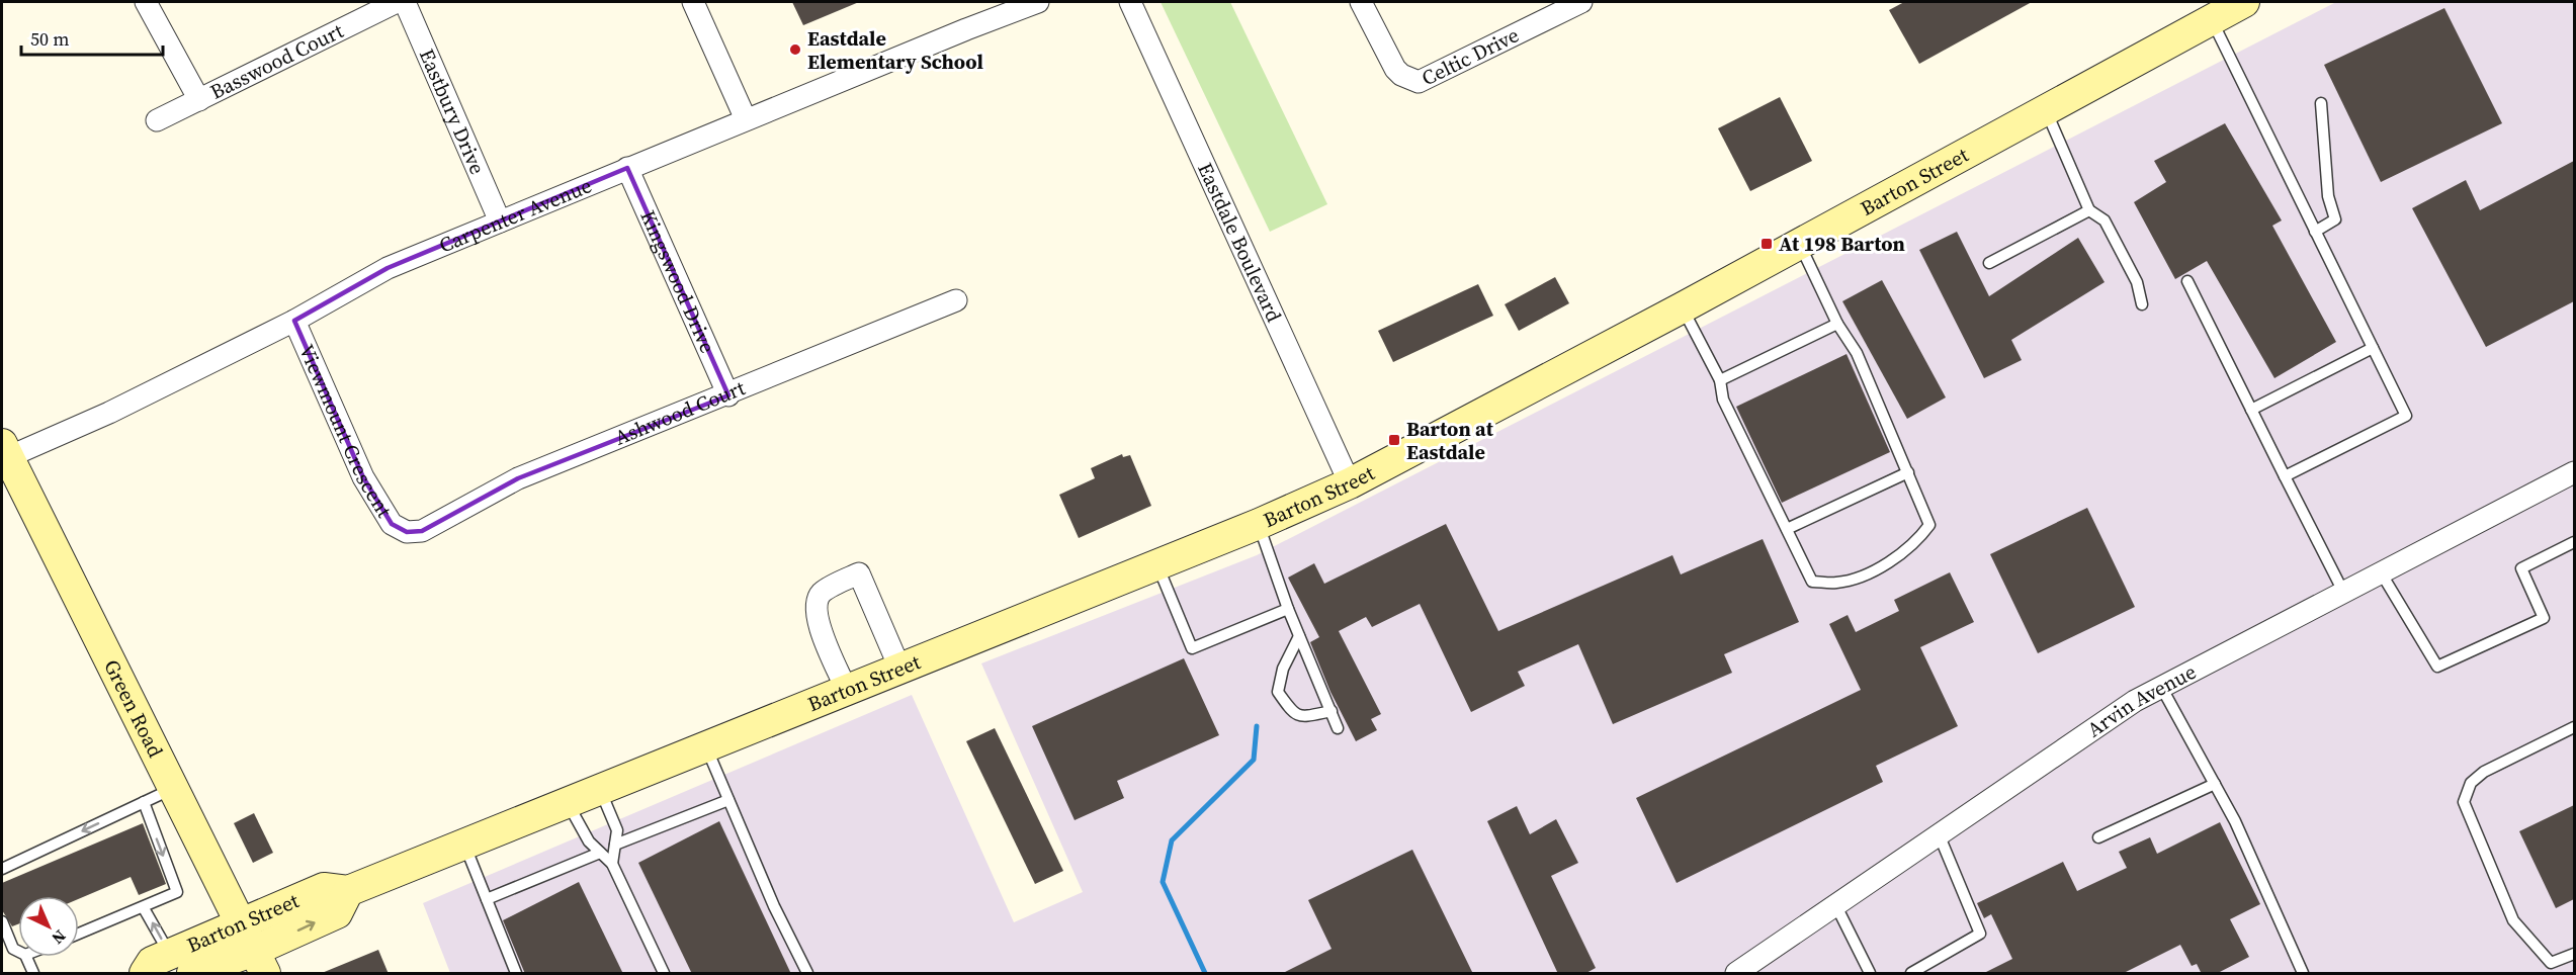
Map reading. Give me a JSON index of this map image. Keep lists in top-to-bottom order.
{
  "streets": {
    "main road": ["Barton Street", "Green Road"],
    "street": [
      "Celtic Drive",
      "Basswood Court",
      "Eastbury Drive",
      "Carpenter Avenue",
      "Eastdale Boulevard",
      "Kingswood Drive",
      "Ashwood Court",
      "Viewmount Crescent",
      "Arvin Avenue"
    ]
  },
  "crossings": [
    ["Eastbury Drive", "Carpenter Avenue"],
    ["Barton Street", "Eastdale Boulevard"],
    ["Barton Street", "Green Road"],
    ["Carpenter Avenue", "Kingswood Drive"],
    ["Carpenter Avenue", "Viewmount Crescent"],
    ["Carpenter Avenue", "Green Road"],
    ["Kingswood Drive", "Ashwood Court"],
    ["Ashwood Court", "Viewmount Crescent"]
  ],
  "places": {
    "other": ["Eastdale Elementary School"],
    "transit": ["At 198 Barton", "Barton at Eastdale"]
  },
  "scale_bar": "50 m",
  "north": "bottom right"
}
